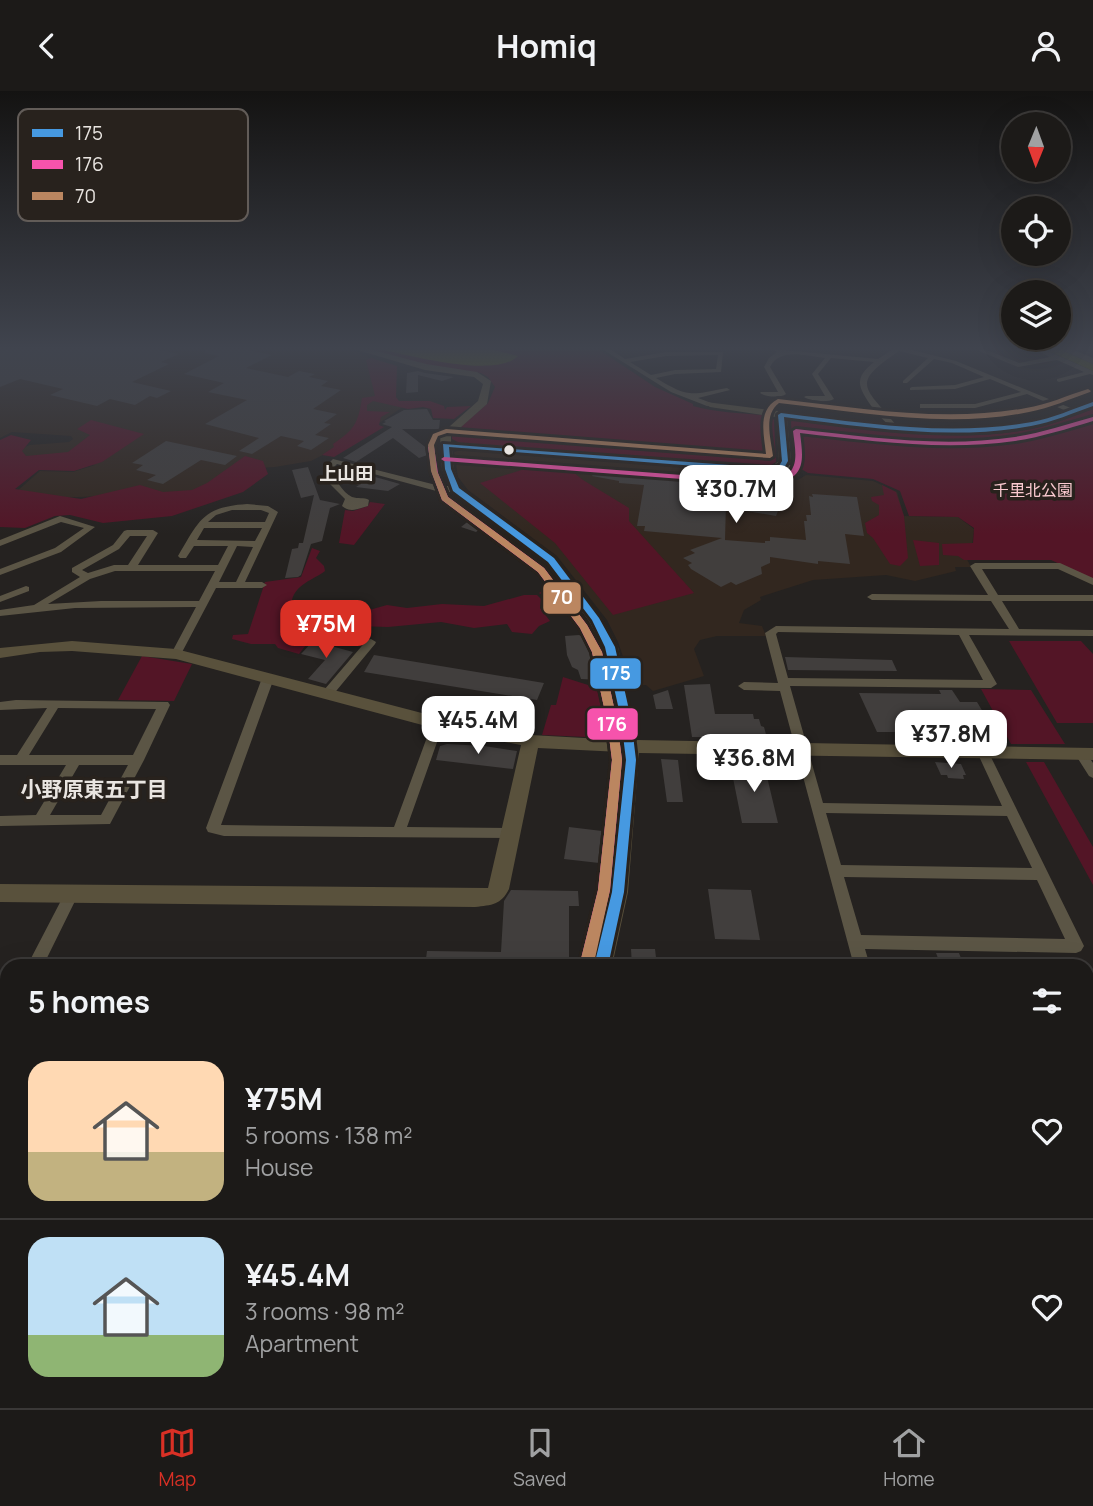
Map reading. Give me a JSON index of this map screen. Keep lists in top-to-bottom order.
{
  "districts": ["上山田", "小野原東五丁目"],
  "parks": ["千里北公園"],
  "lines": ["transit line 175", "transit line 70", "transit line 176"],
  "legend": ["175", "176", "70"],
  "north": "bottom",
  "page": {
    "header": "Homiq",
    "price": [
      "¥30.7M",
      "¥75M",
      "¥45.4M",
      "¥37.8M",
      "¥36.8M"
    ],
    "heading": "5 homes",
    "list": [
      {
        "name": "¥75M",
        "note": "5 rooms · 138 m² · House"
      },
      {
        "name": "¥45.4M",
        "note": "3 rooms · 98 m² · Apartment"
      }
    ],
    "tabs": ["Map", "Saved", "Home"]
  }
}
